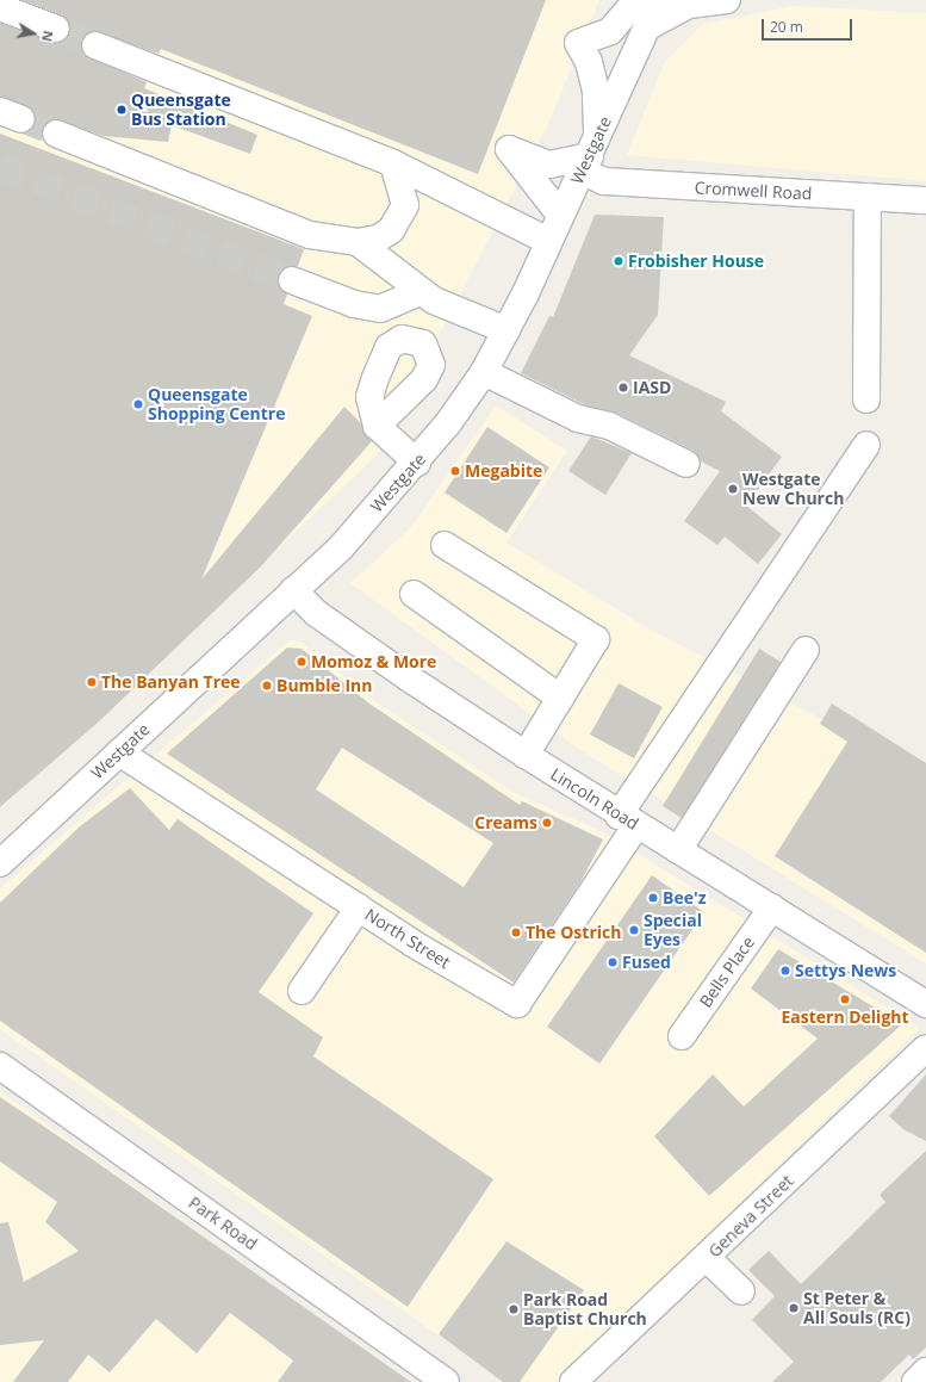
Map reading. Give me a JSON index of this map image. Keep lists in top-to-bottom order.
{
  "streets": {
    "street": [
      "Westgate",
      "Cromwell Road",
      "Lincoln Road",
      "North Street",
      "Bells Place",
      "Geneva Street",
      "Park Road"
    ]
  },
  "crossings": [
    ["Westgate", "Cromwell Road"],
    ["Westgate", "Lincoln Road"],
    ["Westgate", "North Street"],
    ["Lincoln Road", "North Street"],
    ["Lincoln Road", "Bells Place"]
  ],
  "places": [
    "Queensgate Bus Station",
    "Frobisher House",
    "IASD",
    "Queensgate Shopping Centre",
    "Megabite",
    "Westgate New Church",
    "Momoz & More",
    "The Banyan Tree",
    "Bumble Inn",
    "Creams",
    "Bee'z",
    "Special Eyes",
    "The Ostrich",
    "Fused",
    "Settys News",
    "Eastern Delight",
    "St Peter & All Souls (RC)",
    "Park Road Baptist Church"
  ],
  "scale_bar": "20 m",
  "north": "right"
}
